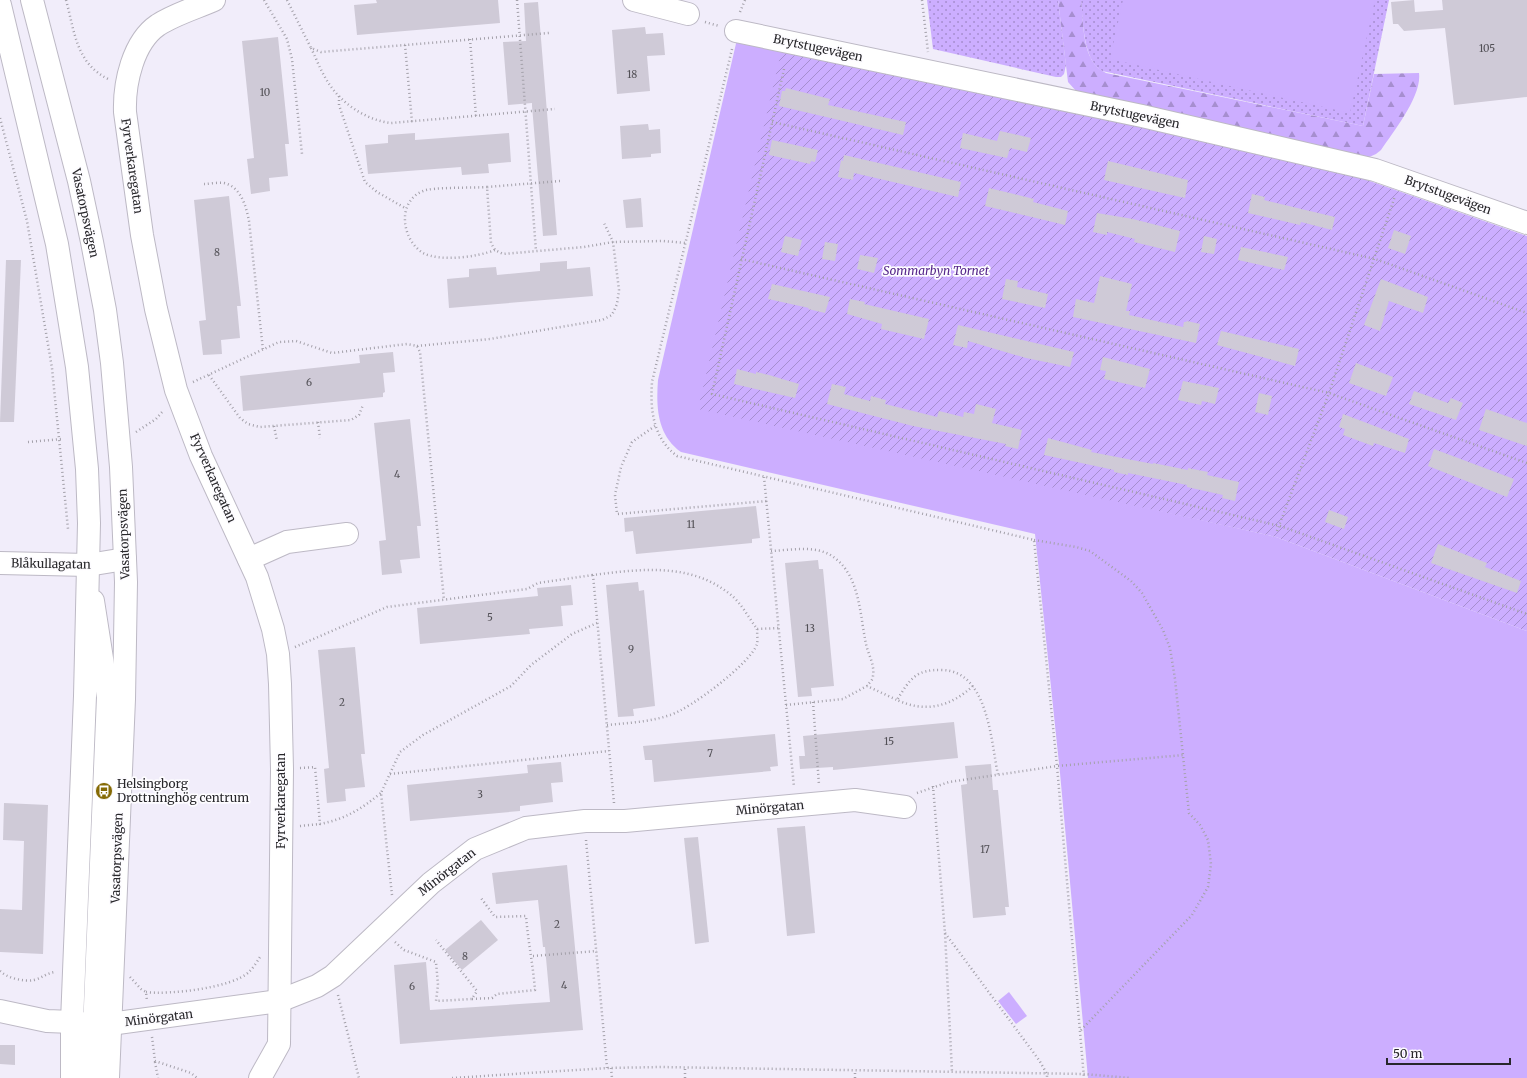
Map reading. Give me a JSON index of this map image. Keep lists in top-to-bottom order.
{
  "streets": {
    "street": [
      "Brytstugevägen",
      "Fyrverkaregatan",
      "Vasatorpsvägen",
      "Blåkullagatan",
      "Minörgatan"
    ]
  },
  "crossings": [
    ["Fyrverkaregatan", "Minörgatan"],
    ["Vasatorpsvägen", "Blåkullagatan"],
    ["Vasatorpsvägen", "Minörgatan"]
  ],
  "parks": ["Sommarbyn Tornet"],
  "places": {
    "bus stop": ["Helsingborg Drottninghög centrum"]
  },
  "house_numbers": [
    "105",
    "18",
    "10",
    "8",
    "6",
    "4",
    "11",
    "5",
    "13",
    "9",
    "2",
    "15",
    "7",
    "3",
    "17",
    "2",
    "8",
    "4",
    "6"
  ],
  "scale_bar": "50 m"
}
